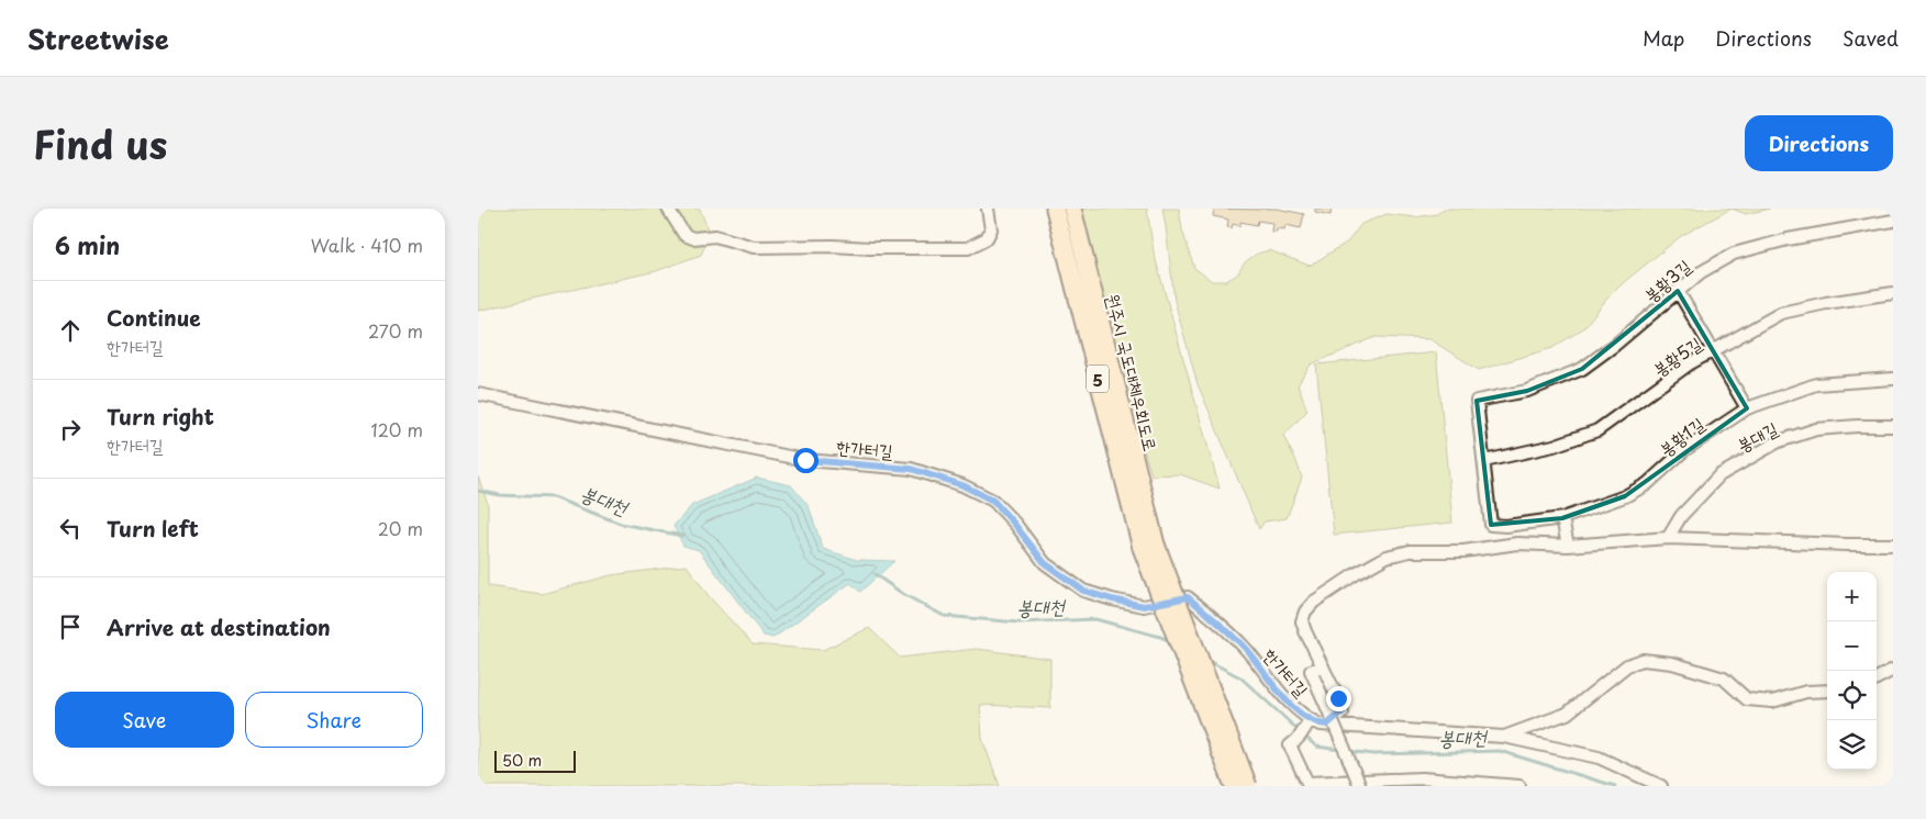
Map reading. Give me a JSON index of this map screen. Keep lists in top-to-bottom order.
{
  "streets": {
    "highway": ["원주시 국도대체우회도로", "5"],
    "street": [
      "봉황3길",
      "봉황5길",
      "봉황1길",
      "봉대길",
      "한가터길"
    ]
  },
  "crossings": [
    ["봉황3길", "봉황5길"],
    ["봉황3길", "봉황1길"],
    ["봉황5길", "봉황1길"],
    ["원주시 국도대체우회도로", "5"]
  ],
  "water": ["봉대천"],
  "scale_bar": "50 m",
  "page": {
    "header": "Streetwise",
    "nav": ["Map", "Directions", "Saved"],
    "title": "Find us",
    "buttons": [
      "Directions",
      ["Save", "Share"]
    ],
    "heading": ["6 min", "Walk · 410 m"],
    "list": [
      ["Continue", "한가터길", "270 m"],
      ["Turn right", "한가터길", "120 m"],
      ["Turn left", "20 m"],
      "Arrive at destination"
    ],
    "map_buttons": ["+", "−"],
    "scale": "50 m"
  }
}
